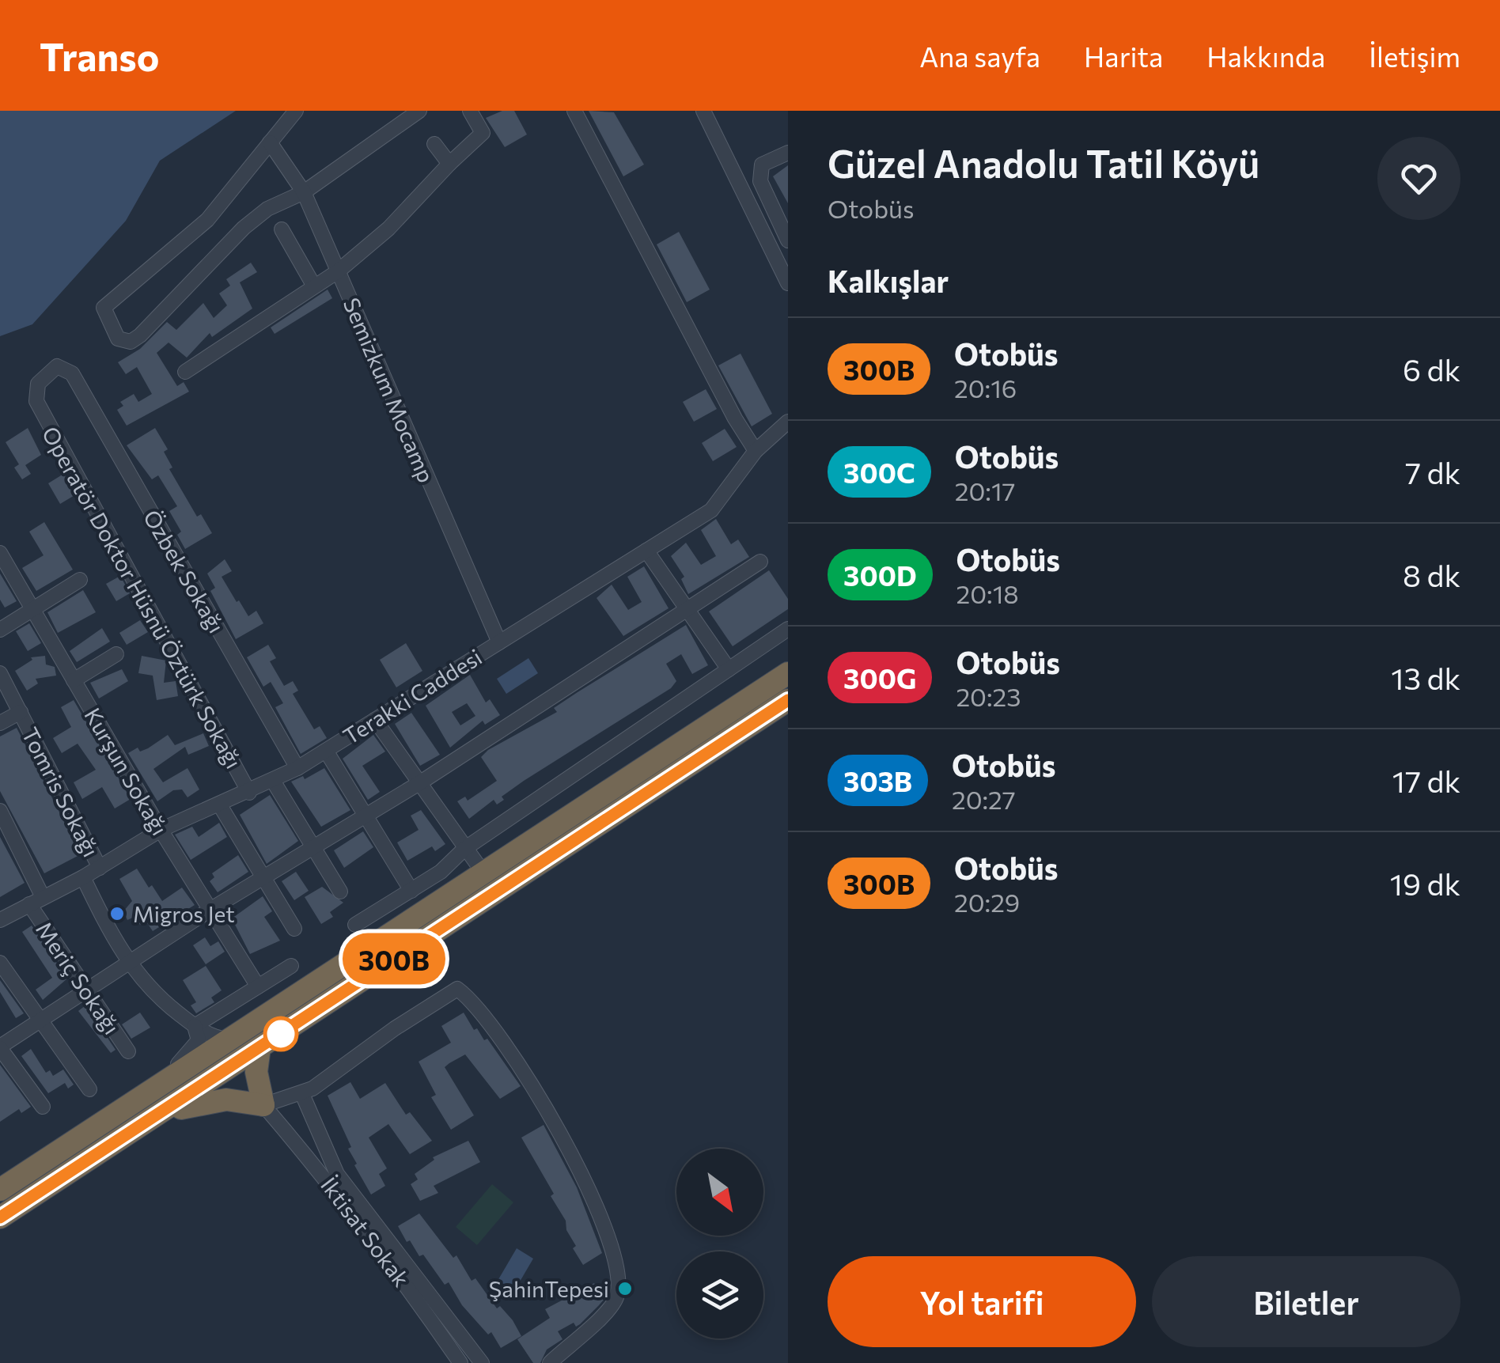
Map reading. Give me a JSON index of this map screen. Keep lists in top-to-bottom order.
{
  "streets": {
    "street": [
      "Semizkum Mocamp",
      "Özbek Sokağı",
      "Operatör Doktor Hüsnü Öztürk Sokağı",
      "Terakki Caddesi",
      "Kurşun Sokağı",
      "Tomris Sokağı",
      "Meriç Sokağı",
      "İktisat Sokak"
    ]
  },
  "crossings": [
    ["Semizkum Mocamp", "Terakki Caddesi"],
    ["Özbek Sokağı", "Operatör Doktor Hüsnü Öztürk Sokağı"],
    ["Özbek Sokağı", "Terakki Caddesi"],
    ["Operatör Doktor Hüsnü Öztürk Sokağı", "Terakki Caddesi"],
    ["Terakki Caddesi", "Kurşun Sokağı"],
    ["Terakki Caddesi", "Tomris Sokağı"],
    ["Terakki Caddesi", "Meriç Sokağı"]
  ],
  "places": ["Migros Jet", "ŞahinTepesi"],
  "lines": ["bus line 300B"],
  "north": "bottom right",
  "page": {
    "header": "Transo",
    "nav": [
      "Ana sayfa",
      "Harita",
      "Hakkında",
      "İletişim"
    ],
    "on_map": "300B",
    "heading": [
      ["Güzel Anadolu Tatil Köyü", "Otobüs"],
      "Kalkışlar"
    ],
    "list": [
      {
        "mark": "300B",
        "name": "Otobüs",
        "note": "20:16",
        "value": "6 dk"
      },
      {
        "mark": "300C",
        "name": "Otobüs",
        "note": "20:17",
        "value": "7 dk"
      },
      {
        "mark": "300D",
        "name": "Otobüs",
        "note": "20:18",
        "value": "8 dk"
      },
      {
        "mark": "300G",
        "name": "Otobüs",
        "note": "20:23",
        "value": "13 dk"
      },
      {
        "mark": "303B",
        "name": "Otobüs",
        "note": "20:27",
        "value": "17 dk"
      },
      {
        "mark": "300B",
        "name": "Otobüs",
        "note": "20:29",
        "value": "19 dk"
      }
    ],
    "buttons": ["Yol tarifi", "Biletler"]
  }
}
